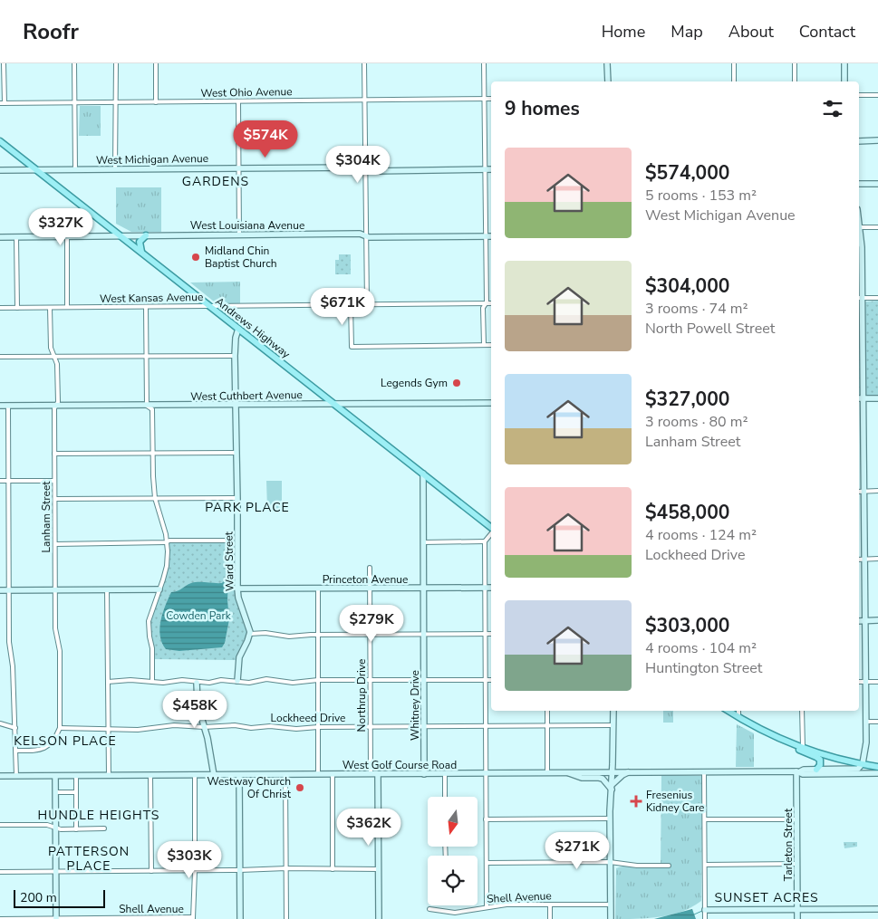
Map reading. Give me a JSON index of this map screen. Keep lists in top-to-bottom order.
{
  "streets": {
    "main road": ["Andrews Highway"],
    "street": [
      "West Ohio Avenue",
      "West Michigan Avenue",
      "West Louisiana Avenue",
      "West Kansas Avenue",
      "West Cuthbert Avenue",
      "Lanham Street",
      "Ward Street",
      "Princeton Avenue",
      "Northrup Drive",
      "Whitney Drive",
      "Lockheed Drive",
      "West Golf Course Road",
      "Tarleton Street",
      "Shell Avenue"
    ]
  },
  "crossings": [
    ["West Michigan Avenue", "Andrews Highway"],
    ["West Louisiana Avenue", "Andrews Highway"],
    ["West Kansas Avenue", "Andrews Highway"],
    ["West Kansas Avenue", "Lanham Street"],
    ["Andrews Highway", "West Cuthbert Avenue"],
    ["Andrews Highway", "Ward Street"],
    ["Andrews Highway", "Whitney Drive"],
    ["West Cuthbert Avenue", "Lanham Street"],
    ["West Cuthbert Avenue", "Ward Street"],
    ["Lanham Street", "Lockheed Drive"],
    ["Ward Street", "Princeton Avenue"],
    ["Princeton Avenue", "Northrup Drive"],
    ["Princeton Avenue", "Whitney Drive"],
    ["Northrup Drive", "Lockheed Drive"],
    ["Northrup Drive", "West Golf Course Road"],
    ["Whitney Drive", "Lockheed Drive"],
    ["Whitney Drive", "West Golf Course Road"],
    ["West Golf Course Road", "Tarleton Street"]
  ],
  "districts": [
    "GARDENS",
    "PARK PLACE",
    "KELSON PLACE",
    "HUNDLE HEIGHTS",
    "PATTERSON PLACE",
    "SUNSET ACRES"
  ],
  "parks": ["Cowden Park"],
  "places": {
    "other": ["Midland Chin Baptist Church", "Legends Gym", "Westway Church Of Christ"],
    "health": ["Fresenius Kidney Care"]
  },
  "scale_bar": "200 m",
  "north": "bottom",
  "page": {
    "header": "Roofr",
    "nav": [
      "Home",
      "Map",
      "About",
      "Contact"
    ],
    "heading": "9 homes",
    "price": [
      "$574K",
      "$304K",
      "$327K",
      "$671K",
      "$279K",
      "$458K",
      "$362K",
      "$271K",
      "$303K"
    ],
    "list": [
      {
        "name": "$574,000",
        "note": "5 rooms · 153 m² · West Michigan Avenue"
      },
      {
        "name": "$304,000",
        "note": "3 rooms · 74 m² · North Powell Street"
      },
      {
        "name": "$327,000",
        "note": "3 rooms · 80 m² · Lanham Street"
      },
      {
        "name": "$458,000",
        "note": "4 rooms · 124 m² · Lockheed Drive"
      },
      {
        "name": "$303,000",
        "note": "4 rooms · 104 m² · Huntington Street"
      }
    ],
    "scale": "200 m"
  }
}
